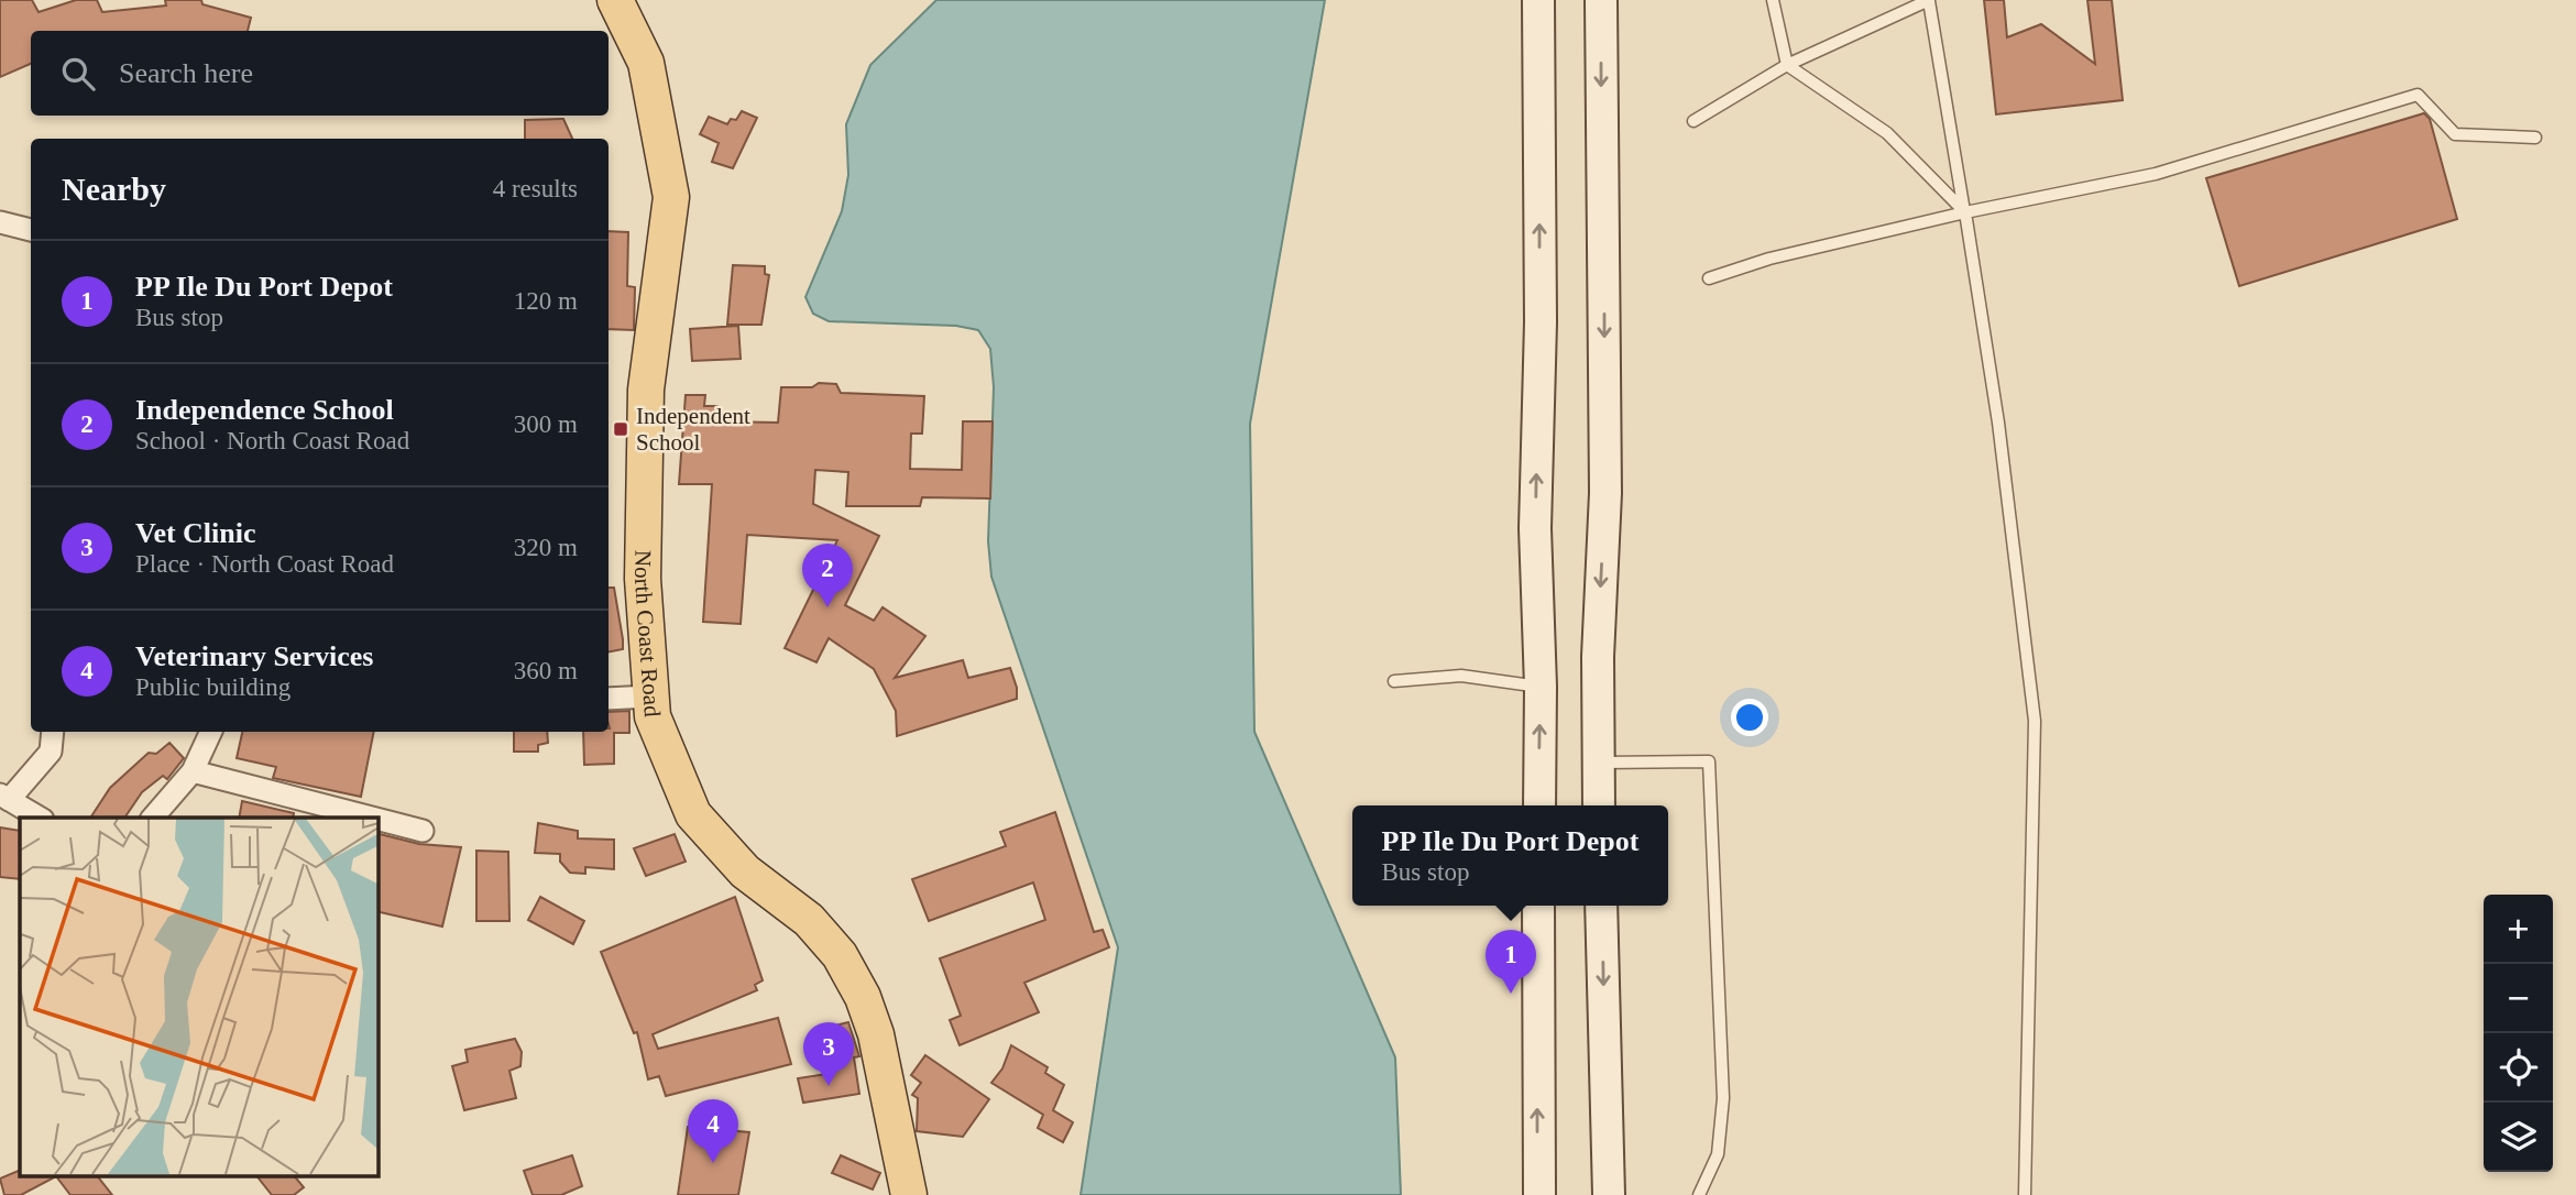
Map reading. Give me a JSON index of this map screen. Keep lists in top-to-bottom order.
{
  "streets": {
    "main road": ["North Coast Road"]
  },
  "places": {
    "transit": ["Independent School"]
  },
  "page": {
    "search": "Search here",
    "heading": ["Nearby", "4 results"],
    "list": [
      {
        "mark": "1",
        "name": "PP Ile Du Port Depot",
        "note": "Bus stop",
        "value": "120 m"
      },
      {
        "mark": "2",
        "name": "Independence School",
        "note": "School · North Coast Road",
        "value": "300 m"
      },
      {
        "mark": "3",
        "name": "Vet Clinic",
        "note": "Place · North Coast Road",
        "value": "320 m"
      },
      {
        "mark": "4",
        "name": "Veterinary Services",
        "note": "Public building",
        "value": "360 m"
      }
    ],
    "pins": [
      "2",
      "1",
      "3",
      "4"
    ],
    "popup": ["PP Ile Du Port Depot", "Bus stop"],
    "map_buttons": ["+", "−"]
  }
}
